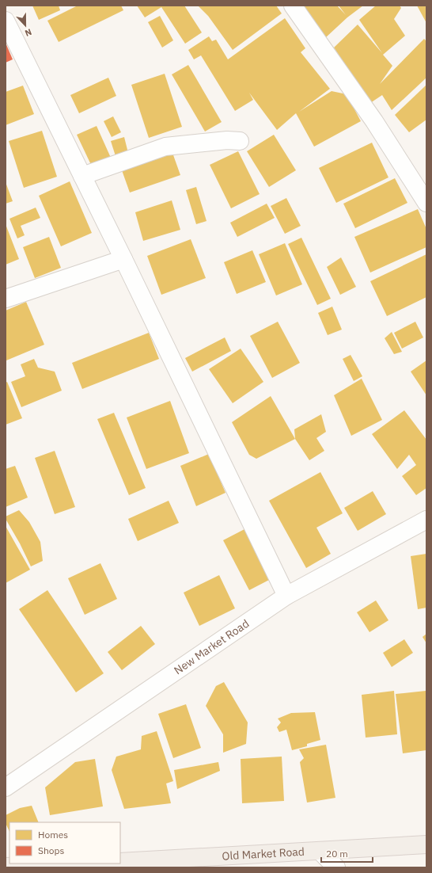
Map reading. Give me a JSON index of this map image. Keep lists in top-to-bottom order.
{
  "streets": {
    "main road": ["Old Market Road"],
    "street": ["New Market Road"]
  },
  "legend": ["Homes", "Shops"],
  "scale_bar": "20 m",
  "north": "bottom"
}
